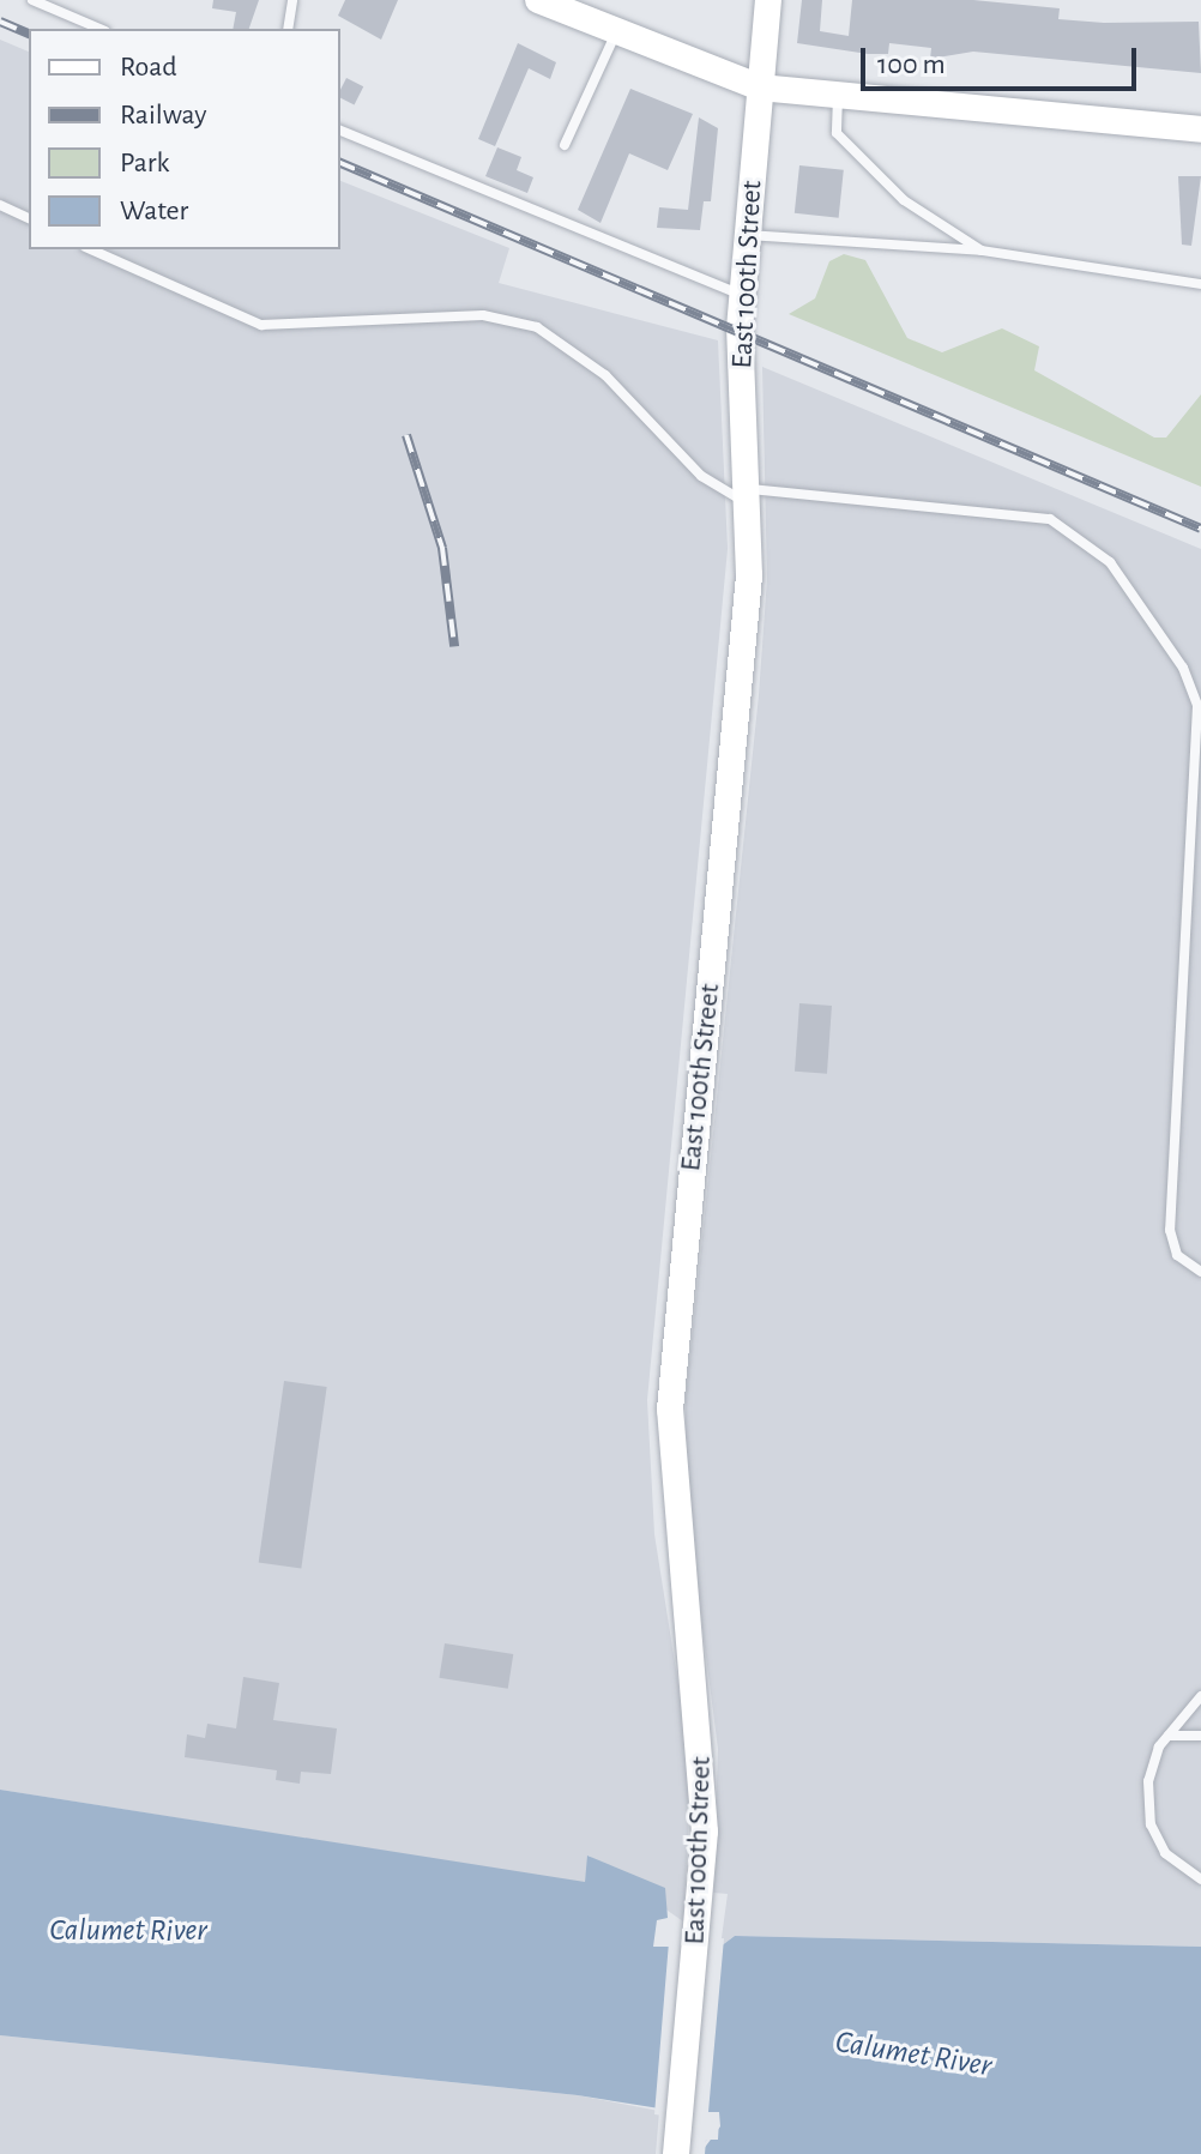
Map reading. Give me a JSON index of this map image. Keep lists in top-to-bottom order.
{
  "streets": {
    "main road": ["East 100th Street"]
  },
  "water": ["Calumet River"],
  "legend": [
    "Road",
    "Railway",
    "Park",
    "Water"
  ],
  "scale_bar": "100 m"
}
